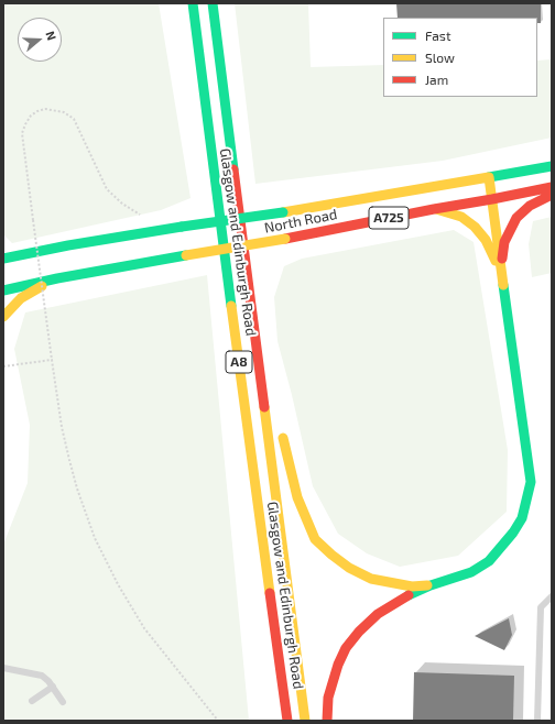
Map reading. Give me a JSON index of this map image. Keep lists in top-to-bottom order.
{
  "streets": {
    "main road": [
      "A725",
      "North Road",
      "Glasgow and Edinburgh Road",
      "A8"
    ]
  },
  "crossings": [
    ["Glasgow and Edinburgh Road", "A8"]
  ],
  "legend": ["Fast", "Slow", "Jam"],
  "north": "right"
}
